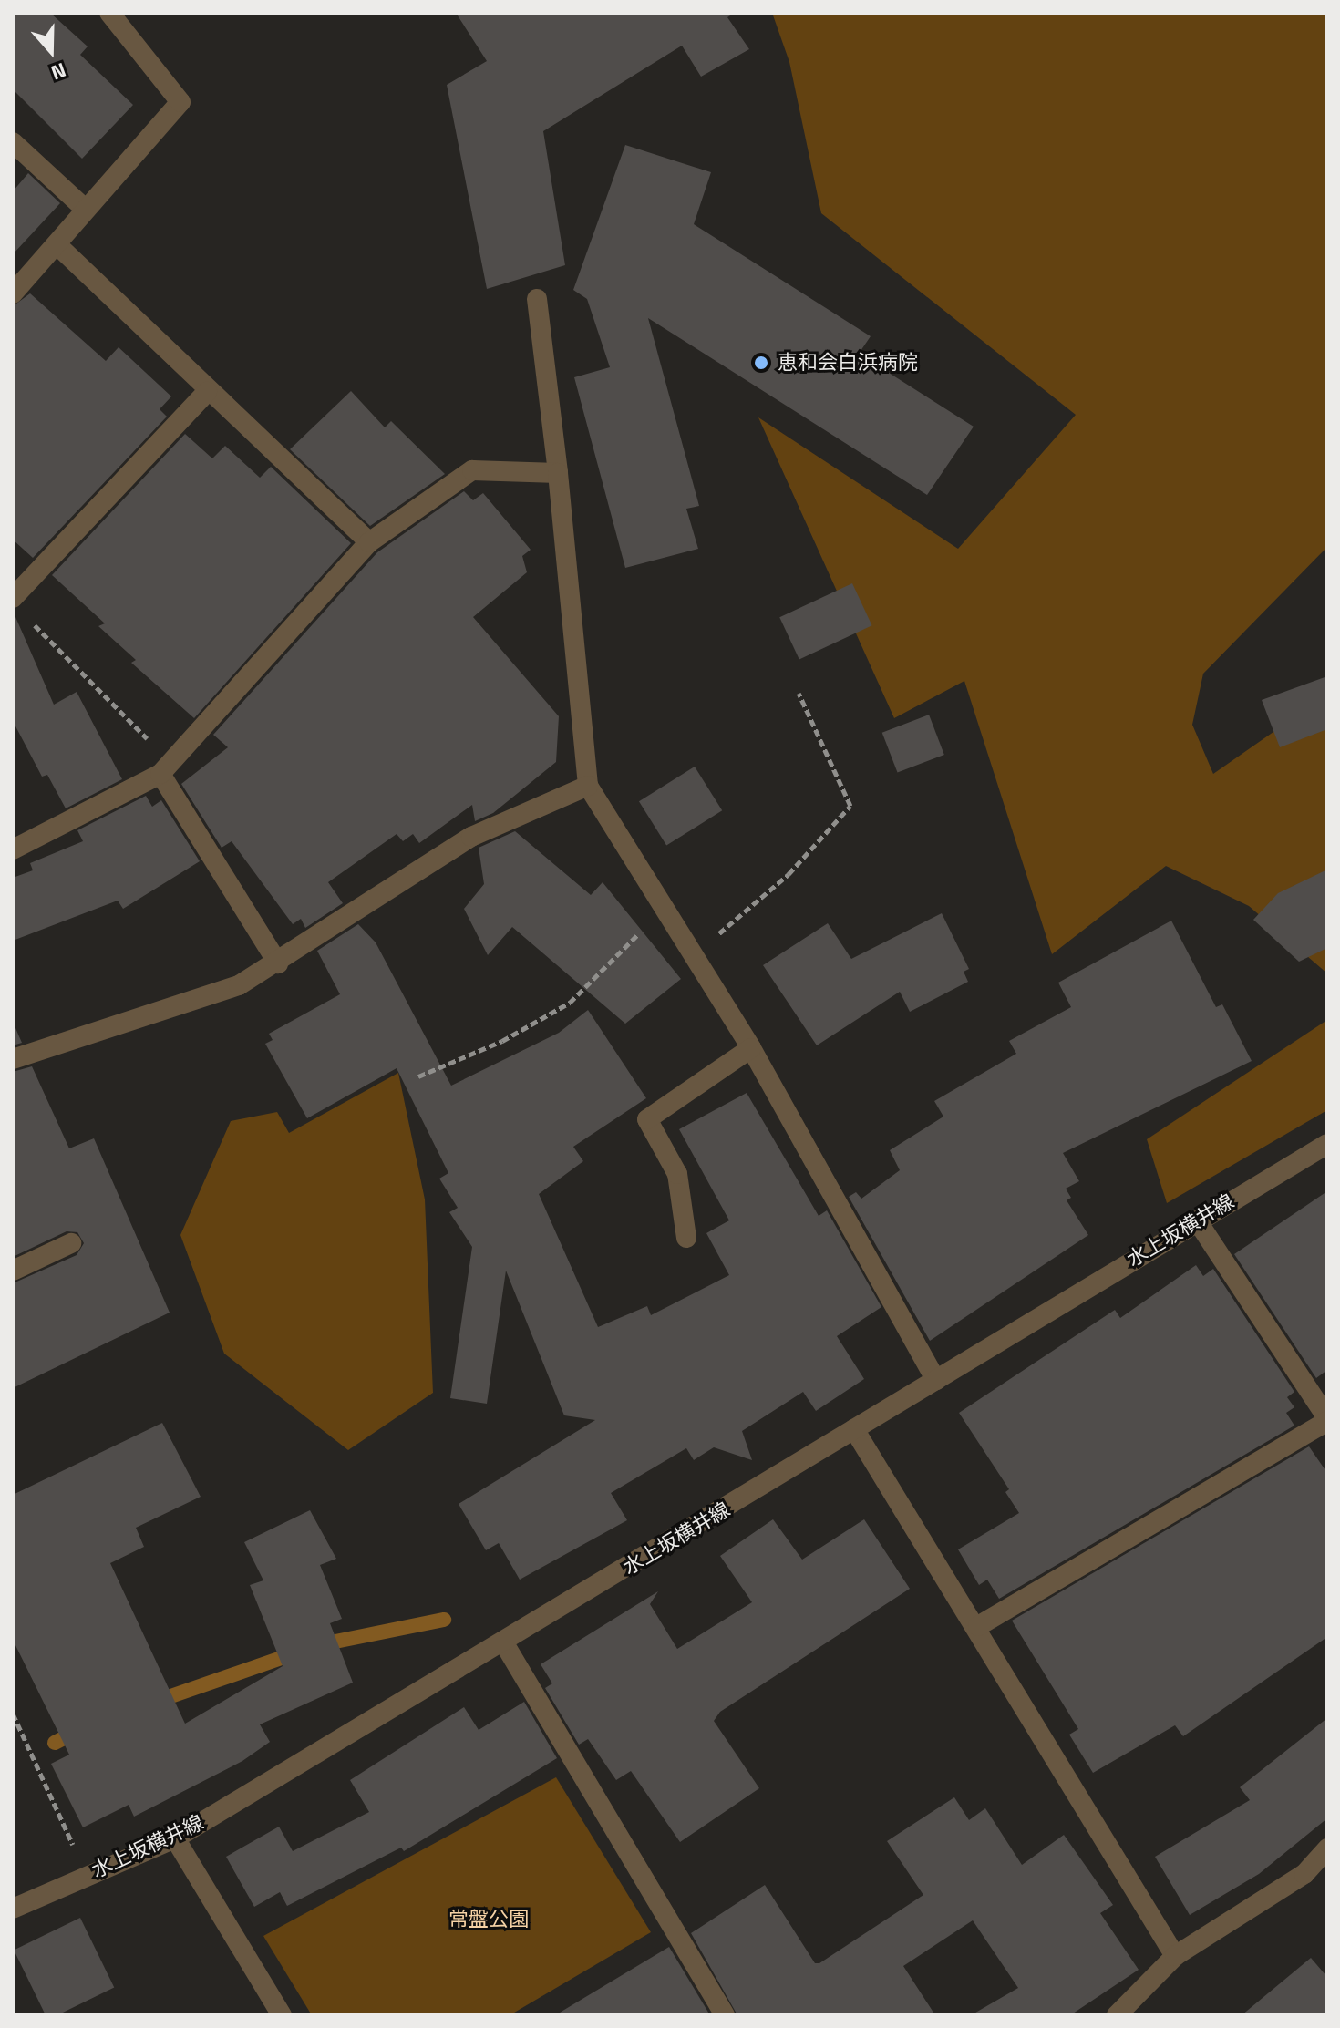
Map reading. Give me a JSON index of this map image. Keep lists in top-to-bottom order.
{
  "streets": {
    "street": ["水上坂横井線"]
  },
  "parks": ["常盤公園"],
  "places": ["恵和会白浜病院"],
  "north": "bottom"
}
